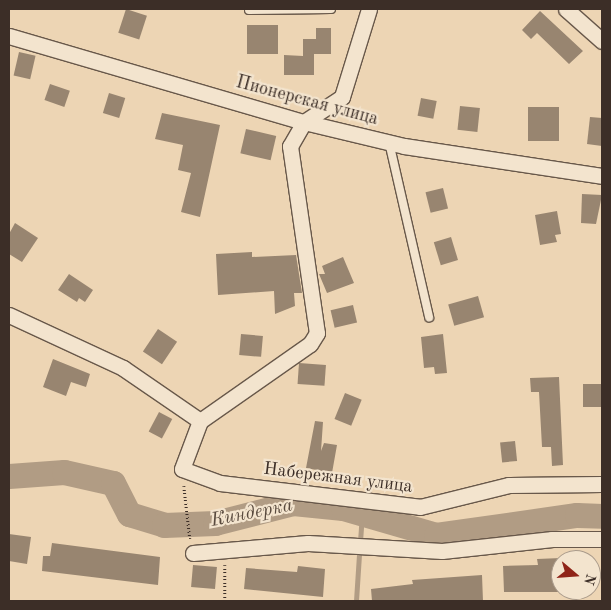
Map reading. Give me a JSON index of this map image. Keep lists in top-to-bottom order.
{
  "streets": {
    "street": ["Пионерская улица", "Набережная улица"]
  },
  "water": ["Киндерка"],
  "north": "right"
}
